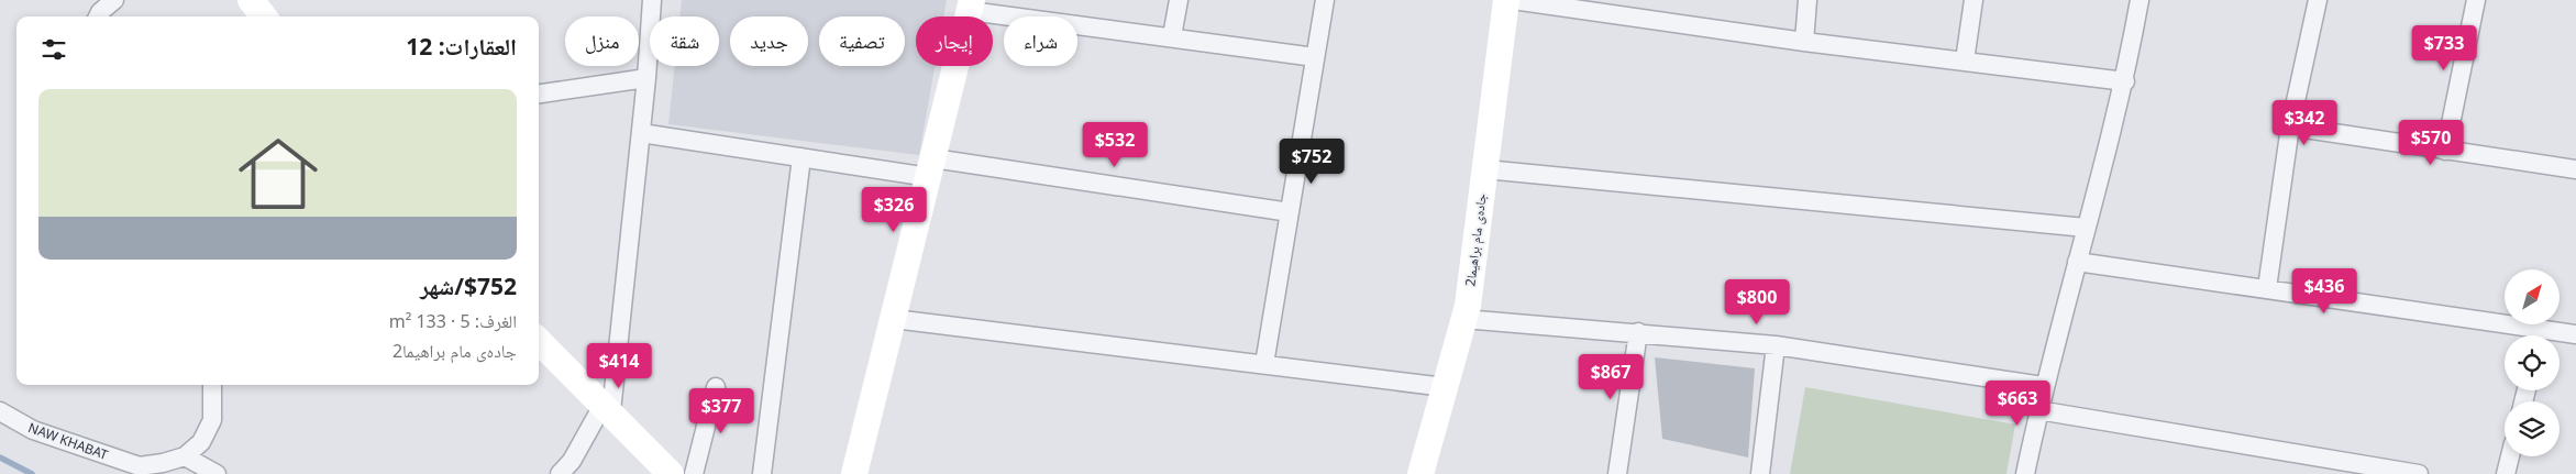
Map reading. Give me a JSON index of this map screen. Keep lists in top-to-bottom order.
{
  "streets": {
    "street": ["جادەی مام براهیما2", "NAW KHABAT"]
  },
  "north": "top right",
  "page": {
    "chip": [
      "شراء",
      "إيجار",
      "تصفية",
      "جديد",
      "شقة",
      "منزل"
    ],
    "heading": "العقارات: 12",
    "price": [
      "$733",
      "$342",
      "$570",
      "$532",
      "$752",
      "$326",
      "$436",
      "$800",
      "$414",
      "$867",
      "$663",
      "$377"
    ],
    "list": [
      {
        "name": "$752/شهر",
        "note": "الغرف: 5 · 133 m² · جادەی مام براهیما2"
      }
    ]
  }
}
